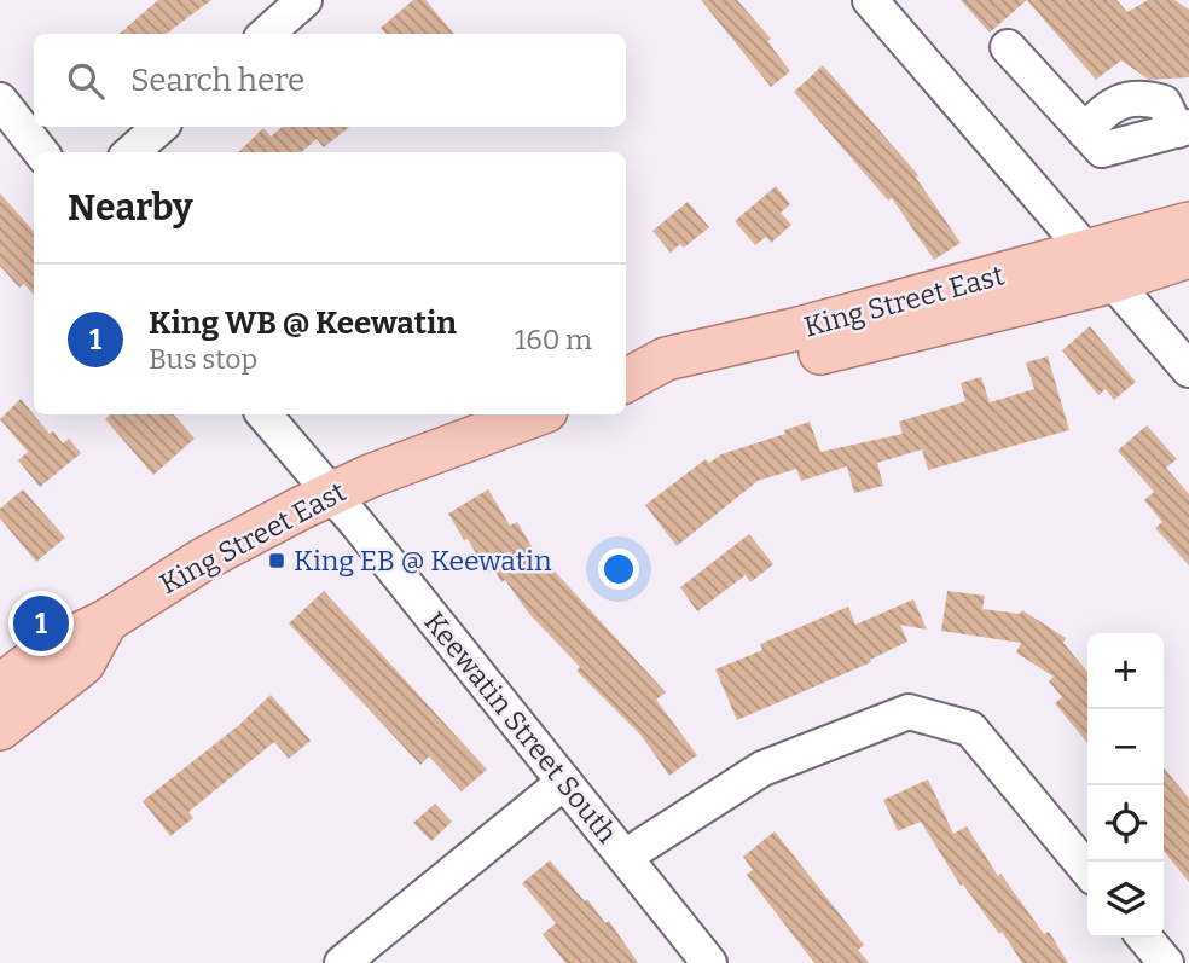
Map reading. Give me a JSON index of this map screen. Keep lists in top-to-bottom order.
{
  "streets": {
    "main road": ["King Street East"],
    "street": ["Keewatin Street South"]
  },
  "crossings": [
    ["King Street East", "Keewatin Street South"]
  ],
  "places": {
    "transit": ["King EB @ Keewatin"]
  },
  "page": {
    "search": "Search here",
    "heading": "Nearby",
    "list": [
      {
        "mark": "1",
        "name": "King WB @ Keewatin",
        "note": "Bus stop",
        "value": "160 m"
      }
    ],
    "pins": "1",
    "map_buttons": ["+", "−"]
  }
}
